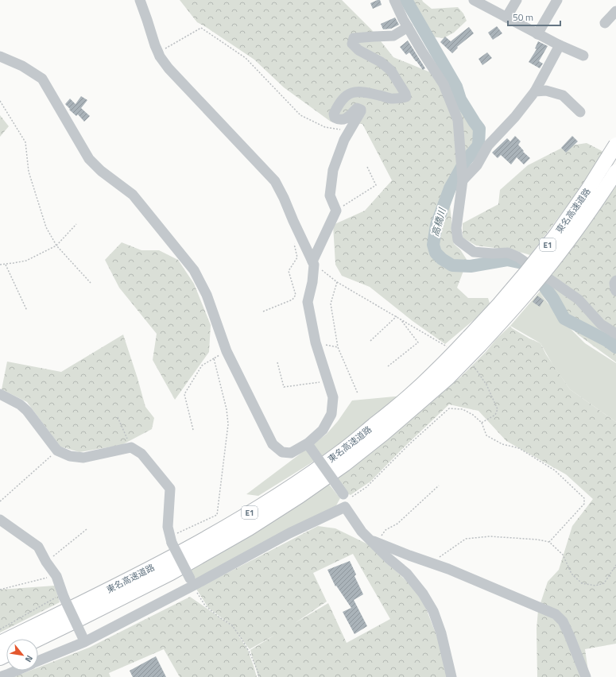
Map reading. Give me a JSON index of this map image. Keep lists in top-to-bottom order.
{
  "streets": {
    "highway": ["東名高速道路", "E1"]
  },
  "water": ["高橋川"],
  "scale_bar": "50 m",
  "north": "bottom right"
}
